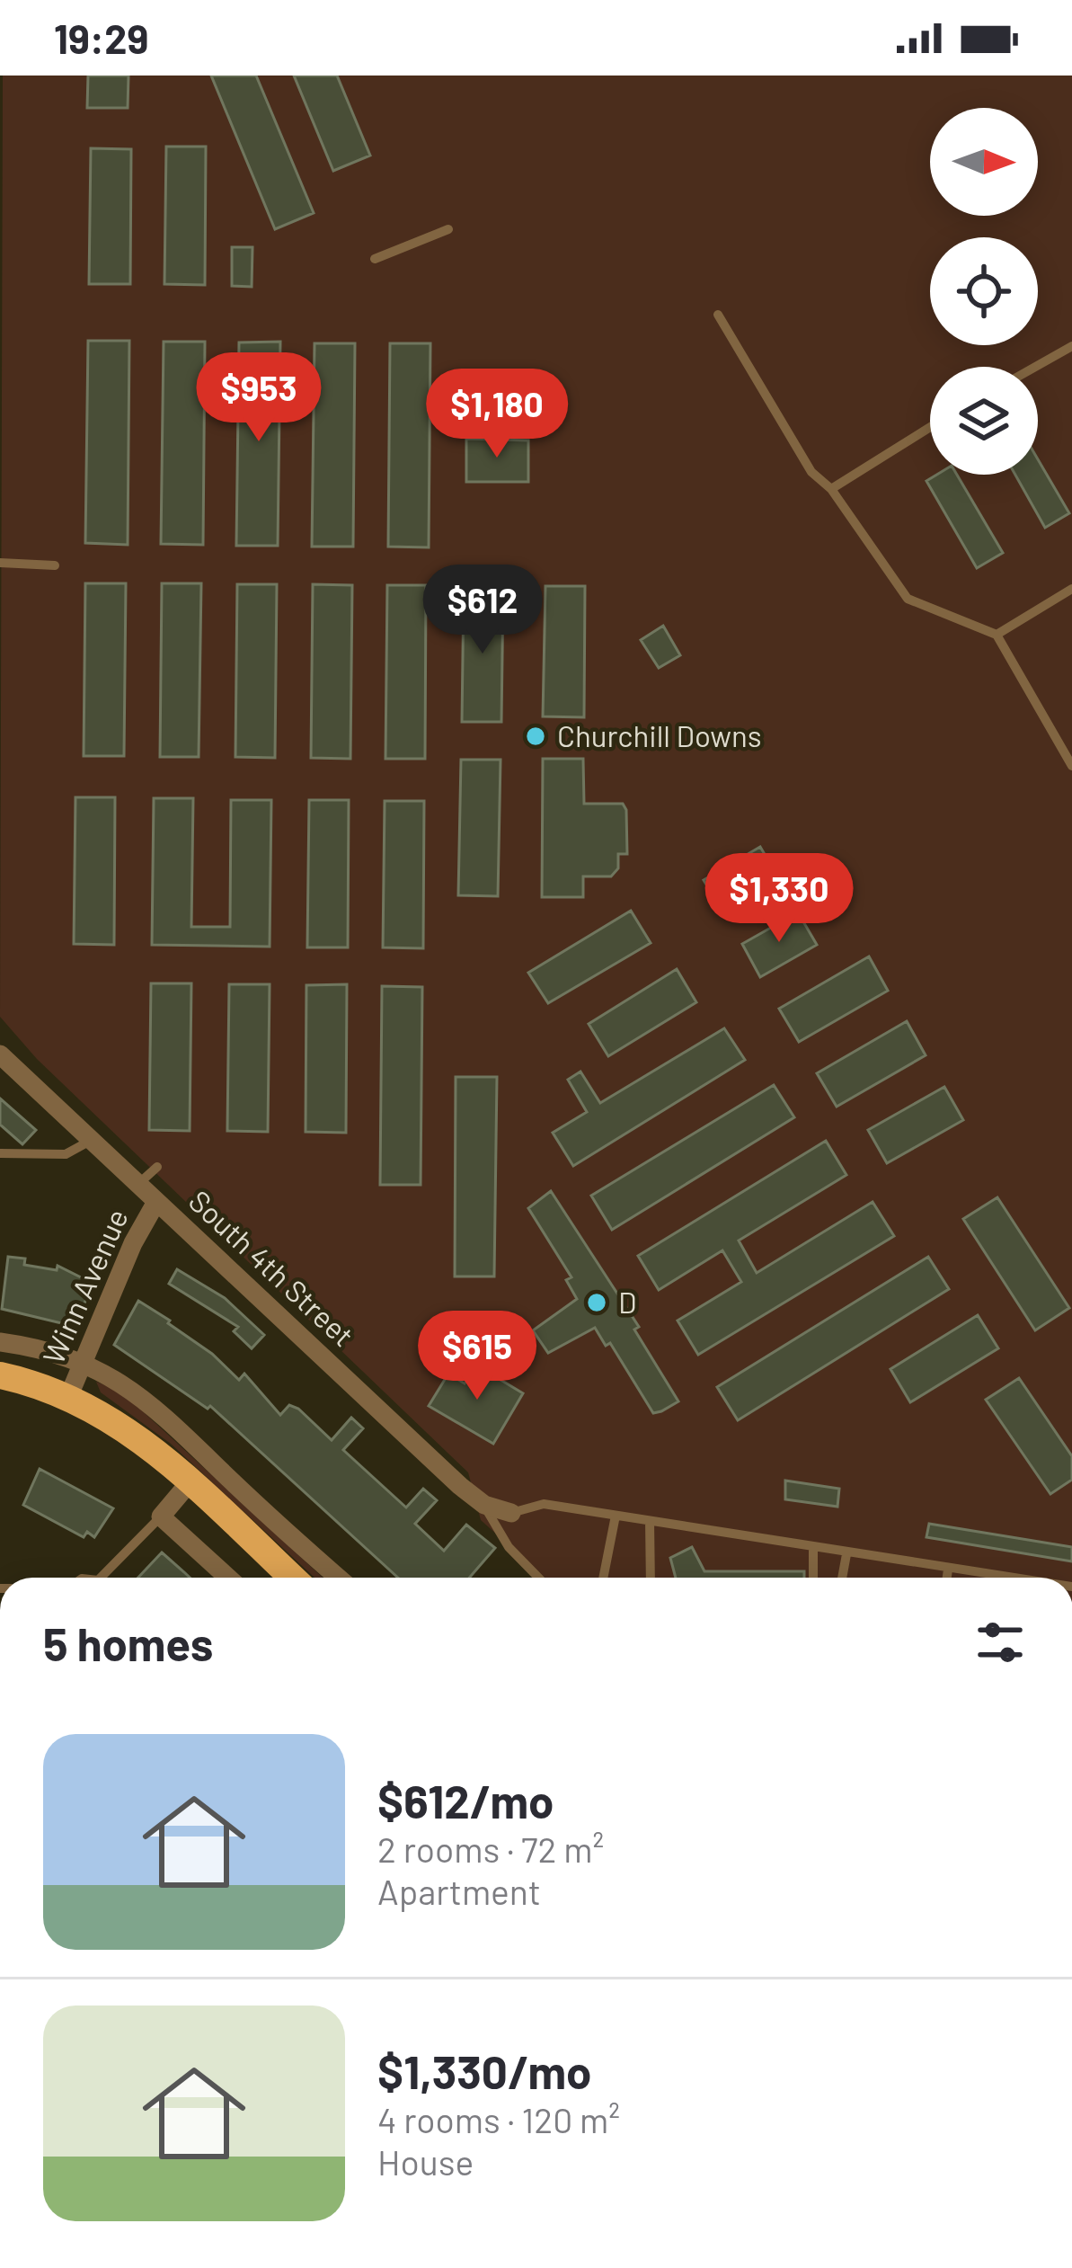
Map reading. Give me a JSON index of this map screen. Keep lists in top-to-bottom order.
{
  "streets": {
    "street": ["South 4th Street", "Winn Avenue"]
  },
  "crossings": [
    ["South 4th Street", "Winn Avenue"]
  ],
  "places": ["Churchill Downs", "D"],
  "north": "right",
  "page": {
    "status": "19:29",
    "price": [
      "$953",
      "$1,180",
      "$612",
      "$1,330",
      "$615"
    ],
    "heading": "5 homes",
    "list": [
      {
        "name": "$612/mo",
        "note": "2 rooms · 72 m² · Apartment"
      },
      {
        "name": "$1,330/mo",
        "note": "4 rooms · 120 m² · House"
      }
    ]
  }
}
